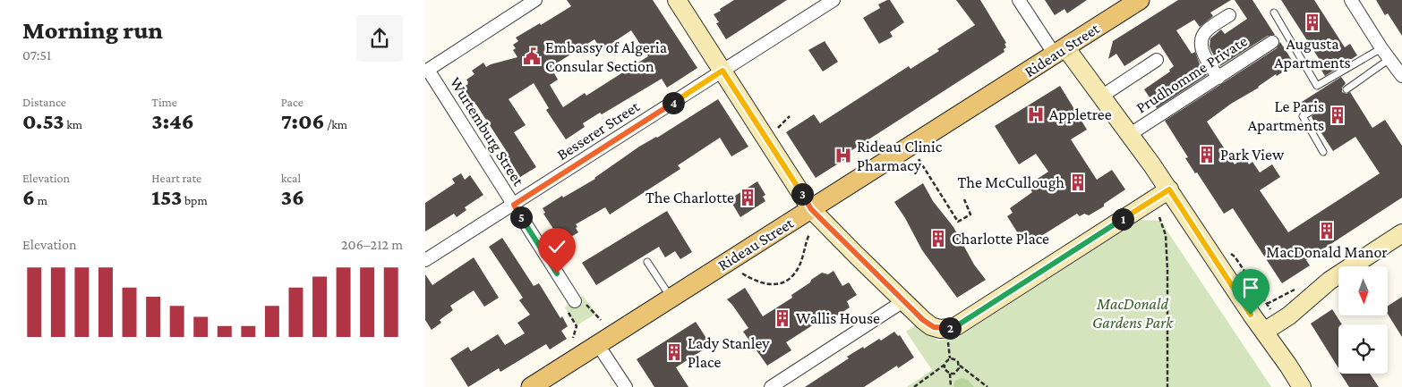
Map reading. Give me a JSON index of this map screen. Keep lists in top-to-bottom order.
{
  "streets": {
    "main road": ["Rideau Street"],
    "street": ["Prudhomme Private", "Besserer Street", "Wurtemburg Street"]
  },
  "crossings": [
    ["Besserer Street", "Wurtemburg Street"]
  ],
  "parks": ["MacDonald Gardens Park"],
  "places": {
    "building": [
      "Augusta Apartments",
      "Le Paris Apartments",
      "Park View",
      "The McCullough",
      "The Charlotte",
      "MacDonald Manor",
      "Charlotte Place",
      "Wallis House",
      "Lady Stanley Place"
    ],
    "public building": ["Embassy of Algeria Consular Section"],
    "hospital": ["Appletree", "Rideau Clinic Pharmacy"]
  },
  "north": "bottom",
  "page": {
    "heading": ["Morning run", "07:51"],
    "stats": [
      ["Distance", "0.53 km"],
      ["Time", "3:46"],
      ["Pace", "7:06 /km"],
      ["Elevation", "6 m"],
      ["Heart rate", "153 bpm"],
      ["kcal", "36"]
    ],
    "pins": [
      "4",
      "3",
      "5",
      "1",
      "2"
    ],
    "chart": ["Elevation", "206–212 m"]
  }
}
